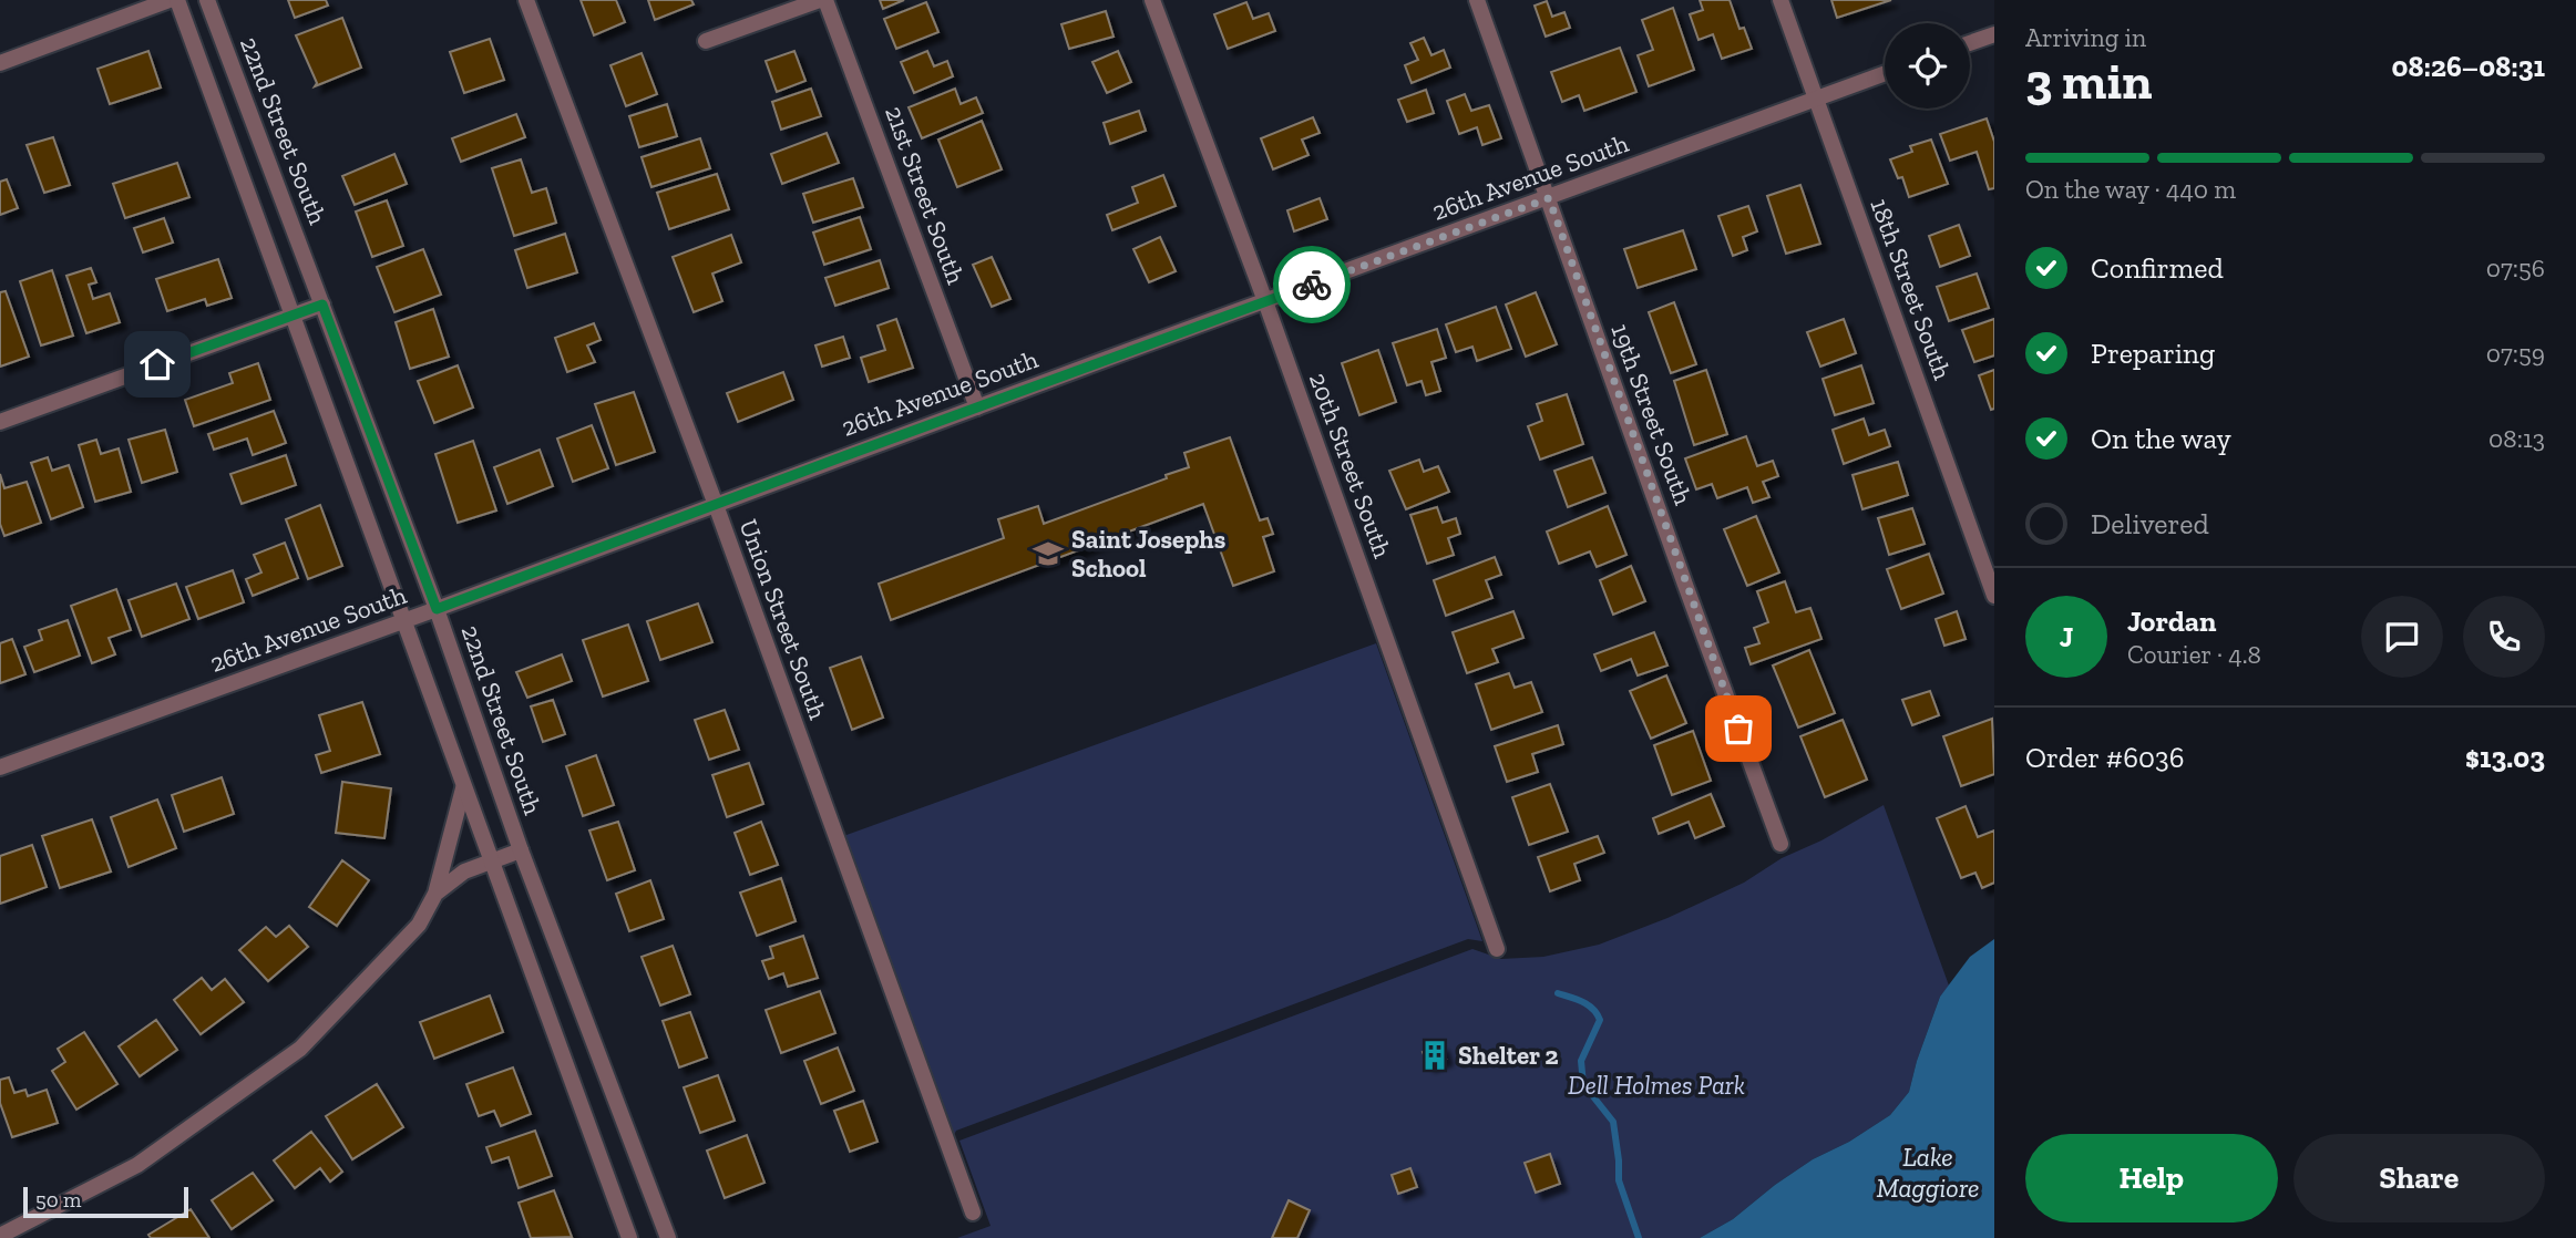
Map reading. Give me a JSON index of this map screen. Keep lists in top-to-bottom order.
{
  "streets": {
    "street": [
      "22nd Street South",
      "26th Avenue South",
      "21st Street South",
      "18th Street South",
      "19th Street South",
      "20th Street South",
      "Union Street South"
    ]
  },
  "crossings": [
    ["22nd Street South", "26th Avenue South"],
    ["26th Avenue South", "21st Street South"],
    ["26th Avenue South", "18th Street South"],
    ["26th Avenue South", "19th Street South"],
    ["26th Avenue South", "20th Street South"],
    ["26th Avenue South", "Union Street South"]
  ],
  "water": ["Lake Maggiore"],
  "parks": ["Dell Holmes Park"],
  "places": {
    "school or university": ["Saint Josephs School"],
    "building": ["Shelter 2"]
  },
  "scale_bar": "50 m",
  "page": {
    "heading": ["3 min", "Arriving in", "08:26–08:31"],
    "panel": [
      "Jordan",
      "Courier · 4.8",
      "Order #6036",
      "$13.03"
    ],
    "bar": "On the way · 440 m",
    "list": [
      ["Confirmed", "07:56"],
      ["Preparing", "07:59"],
      ["On the way", "08:13"],
      "Delivered"
    ],
    "round": "J",
    "buttons": ["Help", "Share"],
    "scale": "50 m"
  }
}
